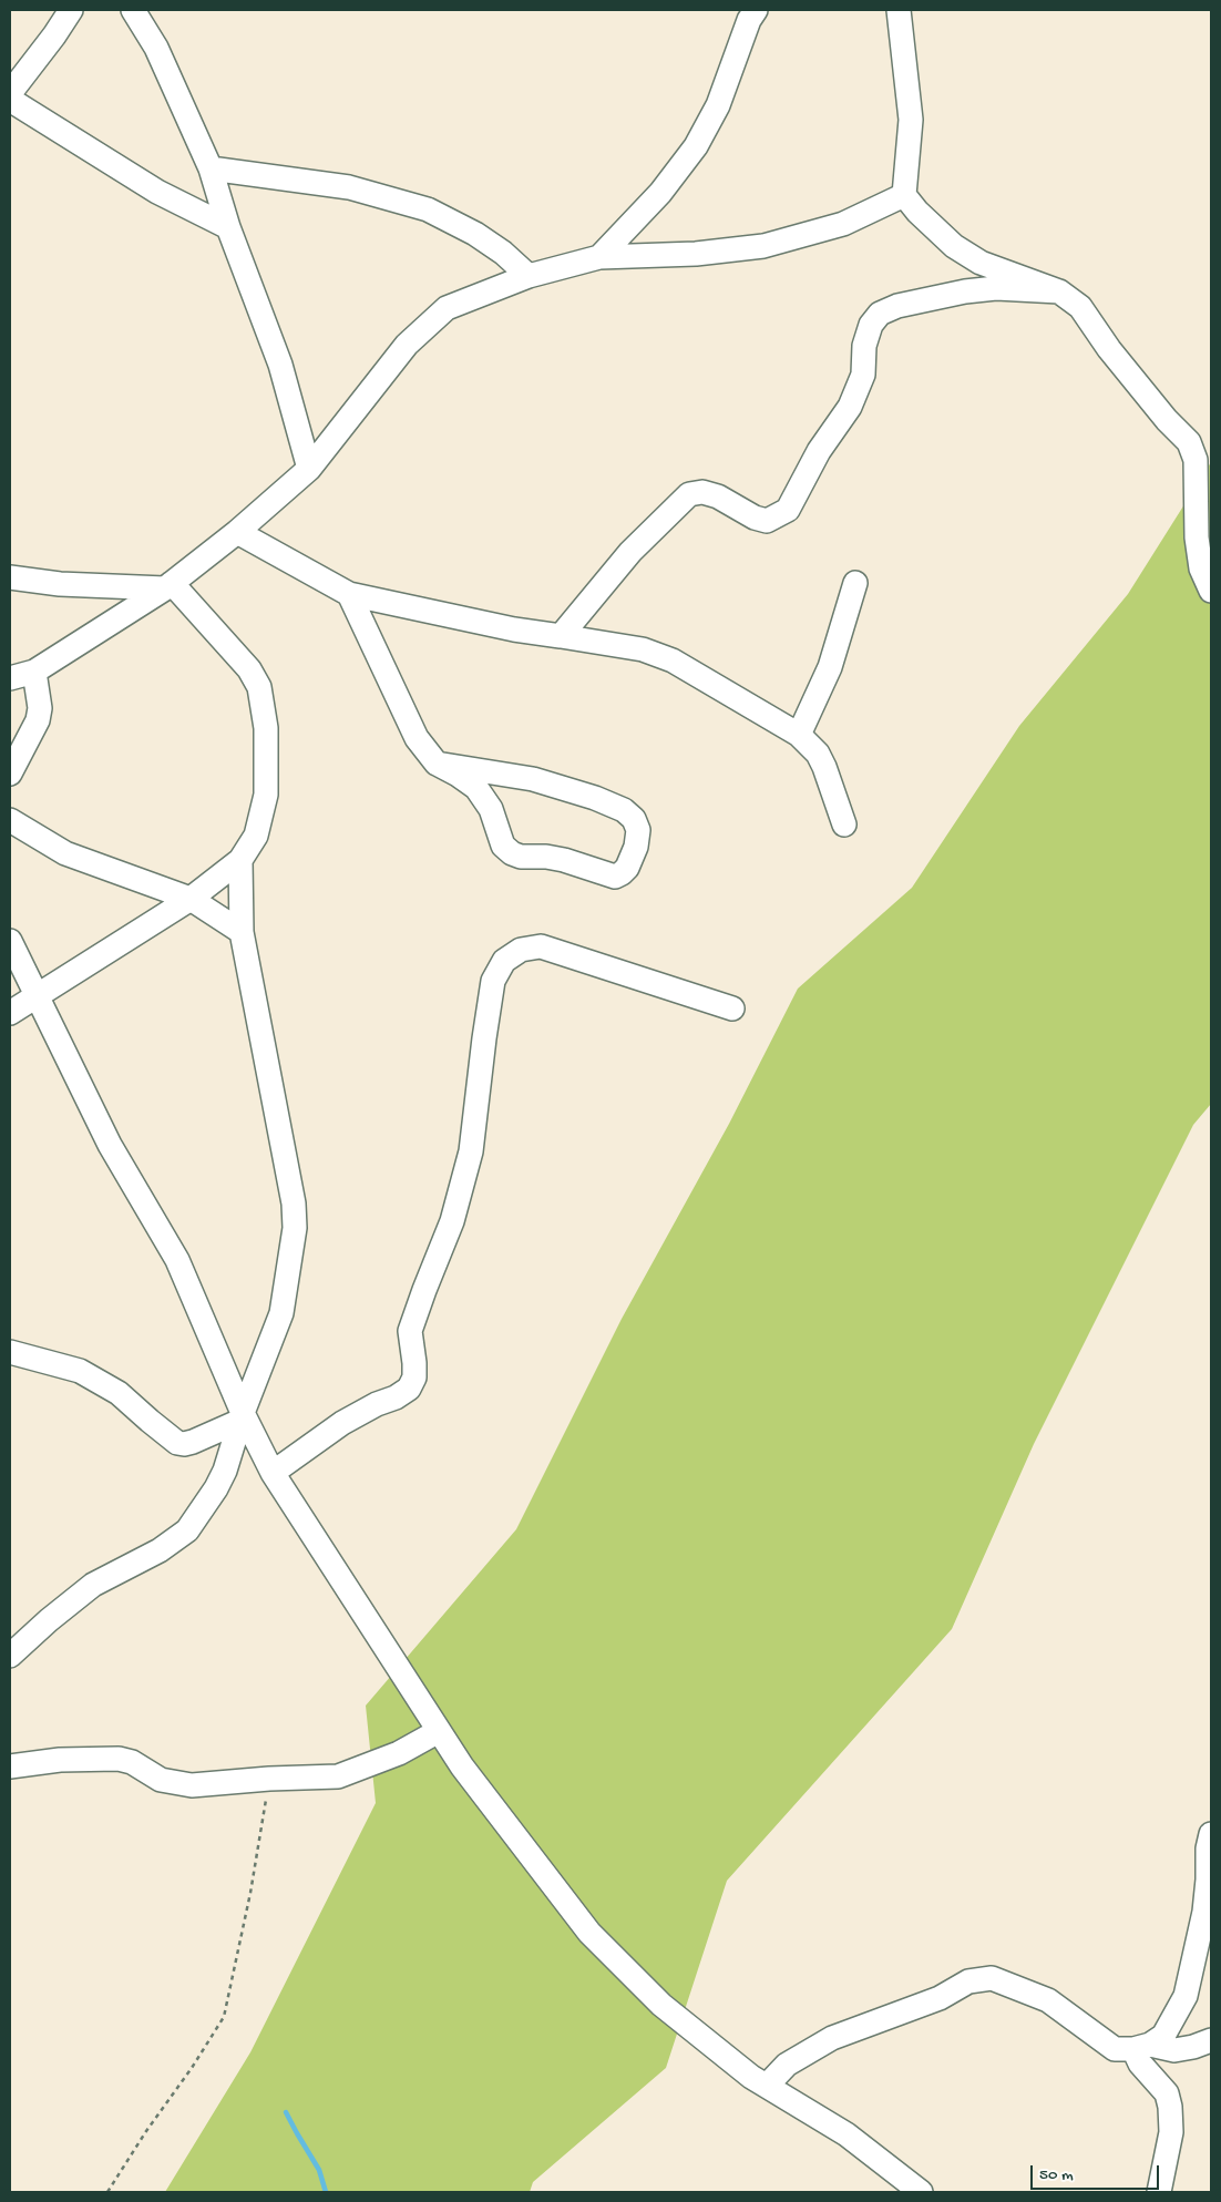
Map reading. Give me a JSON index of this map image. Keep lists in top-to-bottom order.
{
  "scale_bar": "50 m"
}
